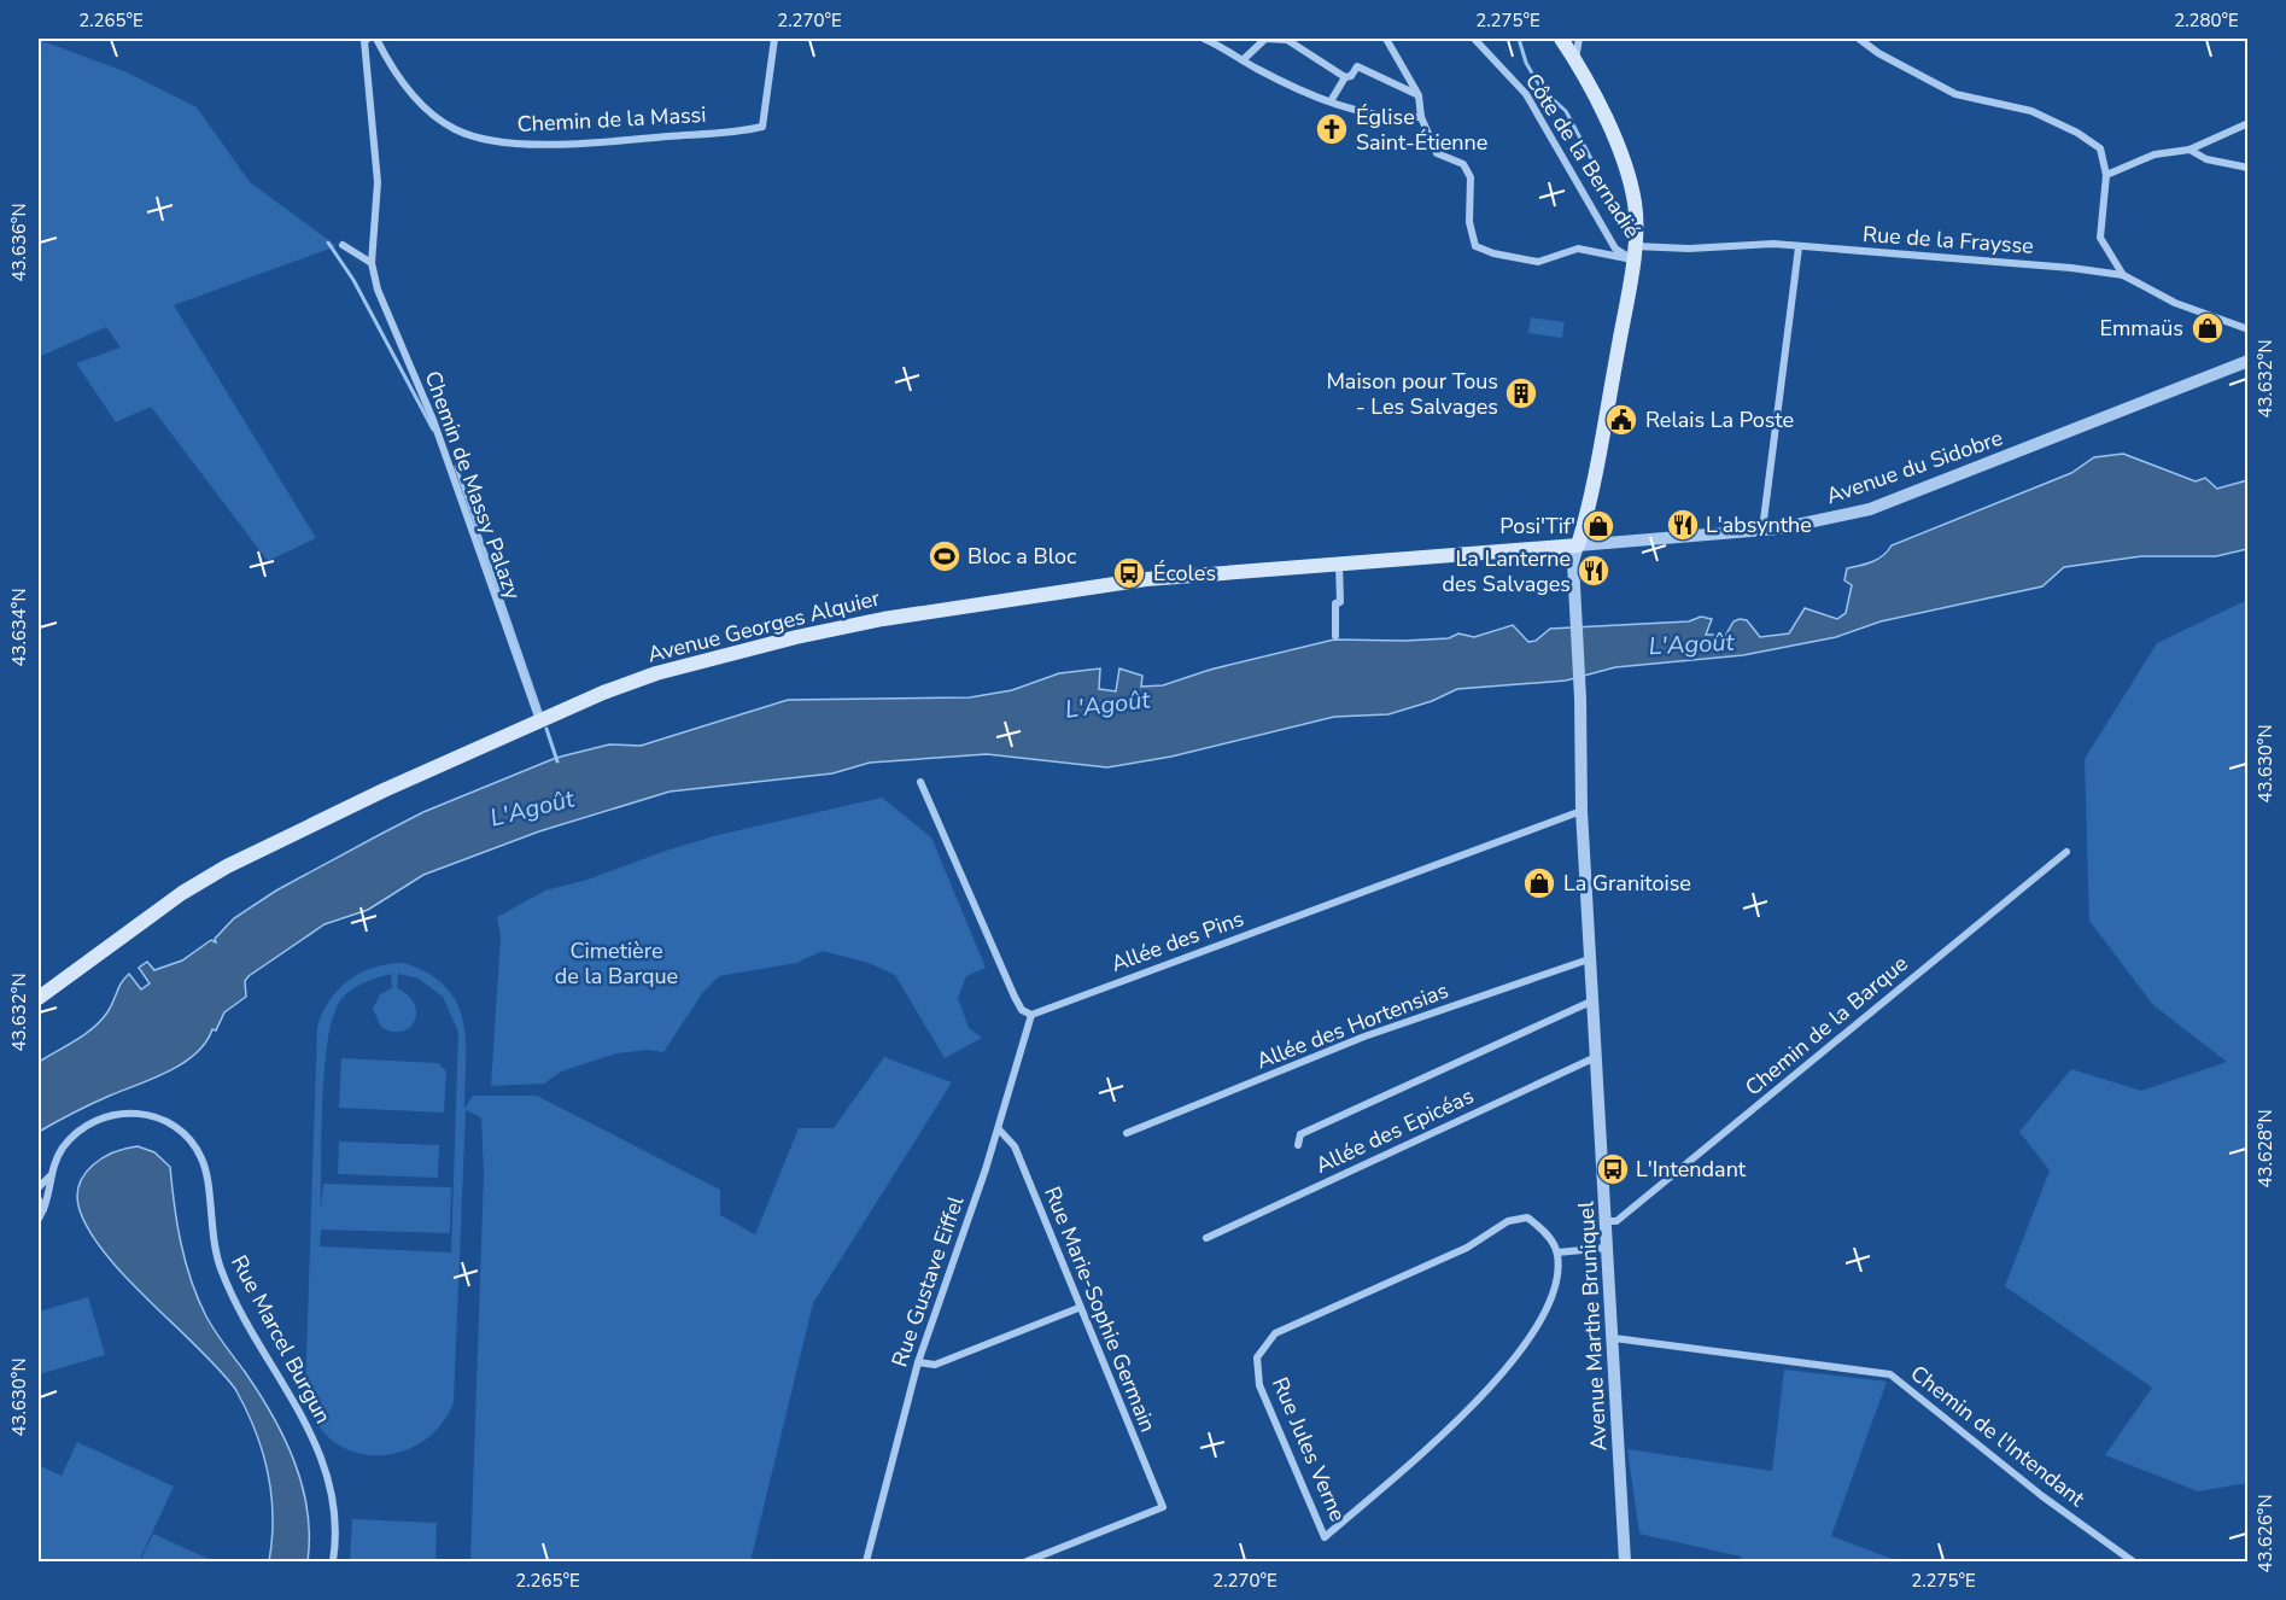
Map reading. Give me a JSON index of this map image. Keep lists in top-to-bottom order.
{
  "streets": {
    "main road": ["Avenue Georges Alquier"],
    "street": [
      "Chemin de la Massi",
      "Côte de la Bernadié",
      "Rue de la Fraysse",
      "Avenue du Sidobre",
      "Chemin de Massy Palazy",
      "Allée des Pins",
      "Allée des Hortensias",
      "Chemin de la Barque",
      "Allée des Epicéas",
      "Rue Gustave Eiffel",
      "Rue Marie-Sophie Germain",
      "Avenue Marthe Bruniquel",
      "Rue Marcel Burgun",
      "Chemin de l'Intendant",
      "Rue Jules Verne"
    ]
  },
  "crossings": [
    ["Côte de la Bernadié", "Rue de la Fraysse"],
    ["Avenue du Sidobre", "Avenue Georges Alquier"],
    ["Avenue du Sidobre", "Avenue Marthe Bruniquel"],
    ["Chemin de Massy Palazy", "Avenue Georges Alquier"],
    ["Avenue Georges Alquier", "Avenue Marthe Bruniquel"],
    ["Allée des Pins", "Rue Gustave Eiffel"],
    ["Allée des Pins", "Avenue Marthe Bruniquel"],
    ["Allée des Hortensias", "Avenue Marthe Bruniquel"],
    ["Chemin de la Barque", "Avenue Marthe Bruniquel"],
    ["Allée des Epicéas", "Avenue Marthe Bruniquel"],
    ["Rue Gustave Eiffel", "Rue Marie-Sophie Germain"],
    ["Avenue Marthe Bruniquel", "Chemin de l'Intendant"]
  ],
  "water": ["L'Agoût"],
  "parks": ["Cimetière de la Barque"],
  "places": {
    "church": ["Église Saint-Étienne"],
    "shop": ["Emmaüs", "Posi'Tif'", "La Granitoise"],
    "building": ["Maison pour Tous - Les Salvages"],
    "public building": ["Relais La Poste"],
    "restaurant": ["L'absynthe", "La Lanterne des Salvages"],
    "sports": ["Bloc a Bloc"],
    "bus stop": ["Écoles", "L'Intendant"]
  },
  "coordinates": [
    "2.265°E",
    "2.270°E",
    "2.275°E",
    "2.280°E",
    "43.636°N",
    "43.632°N",
    "43.634°N",
    "43.630°N",
    "43.628°N",
    "43.626°N"
  ]
}
